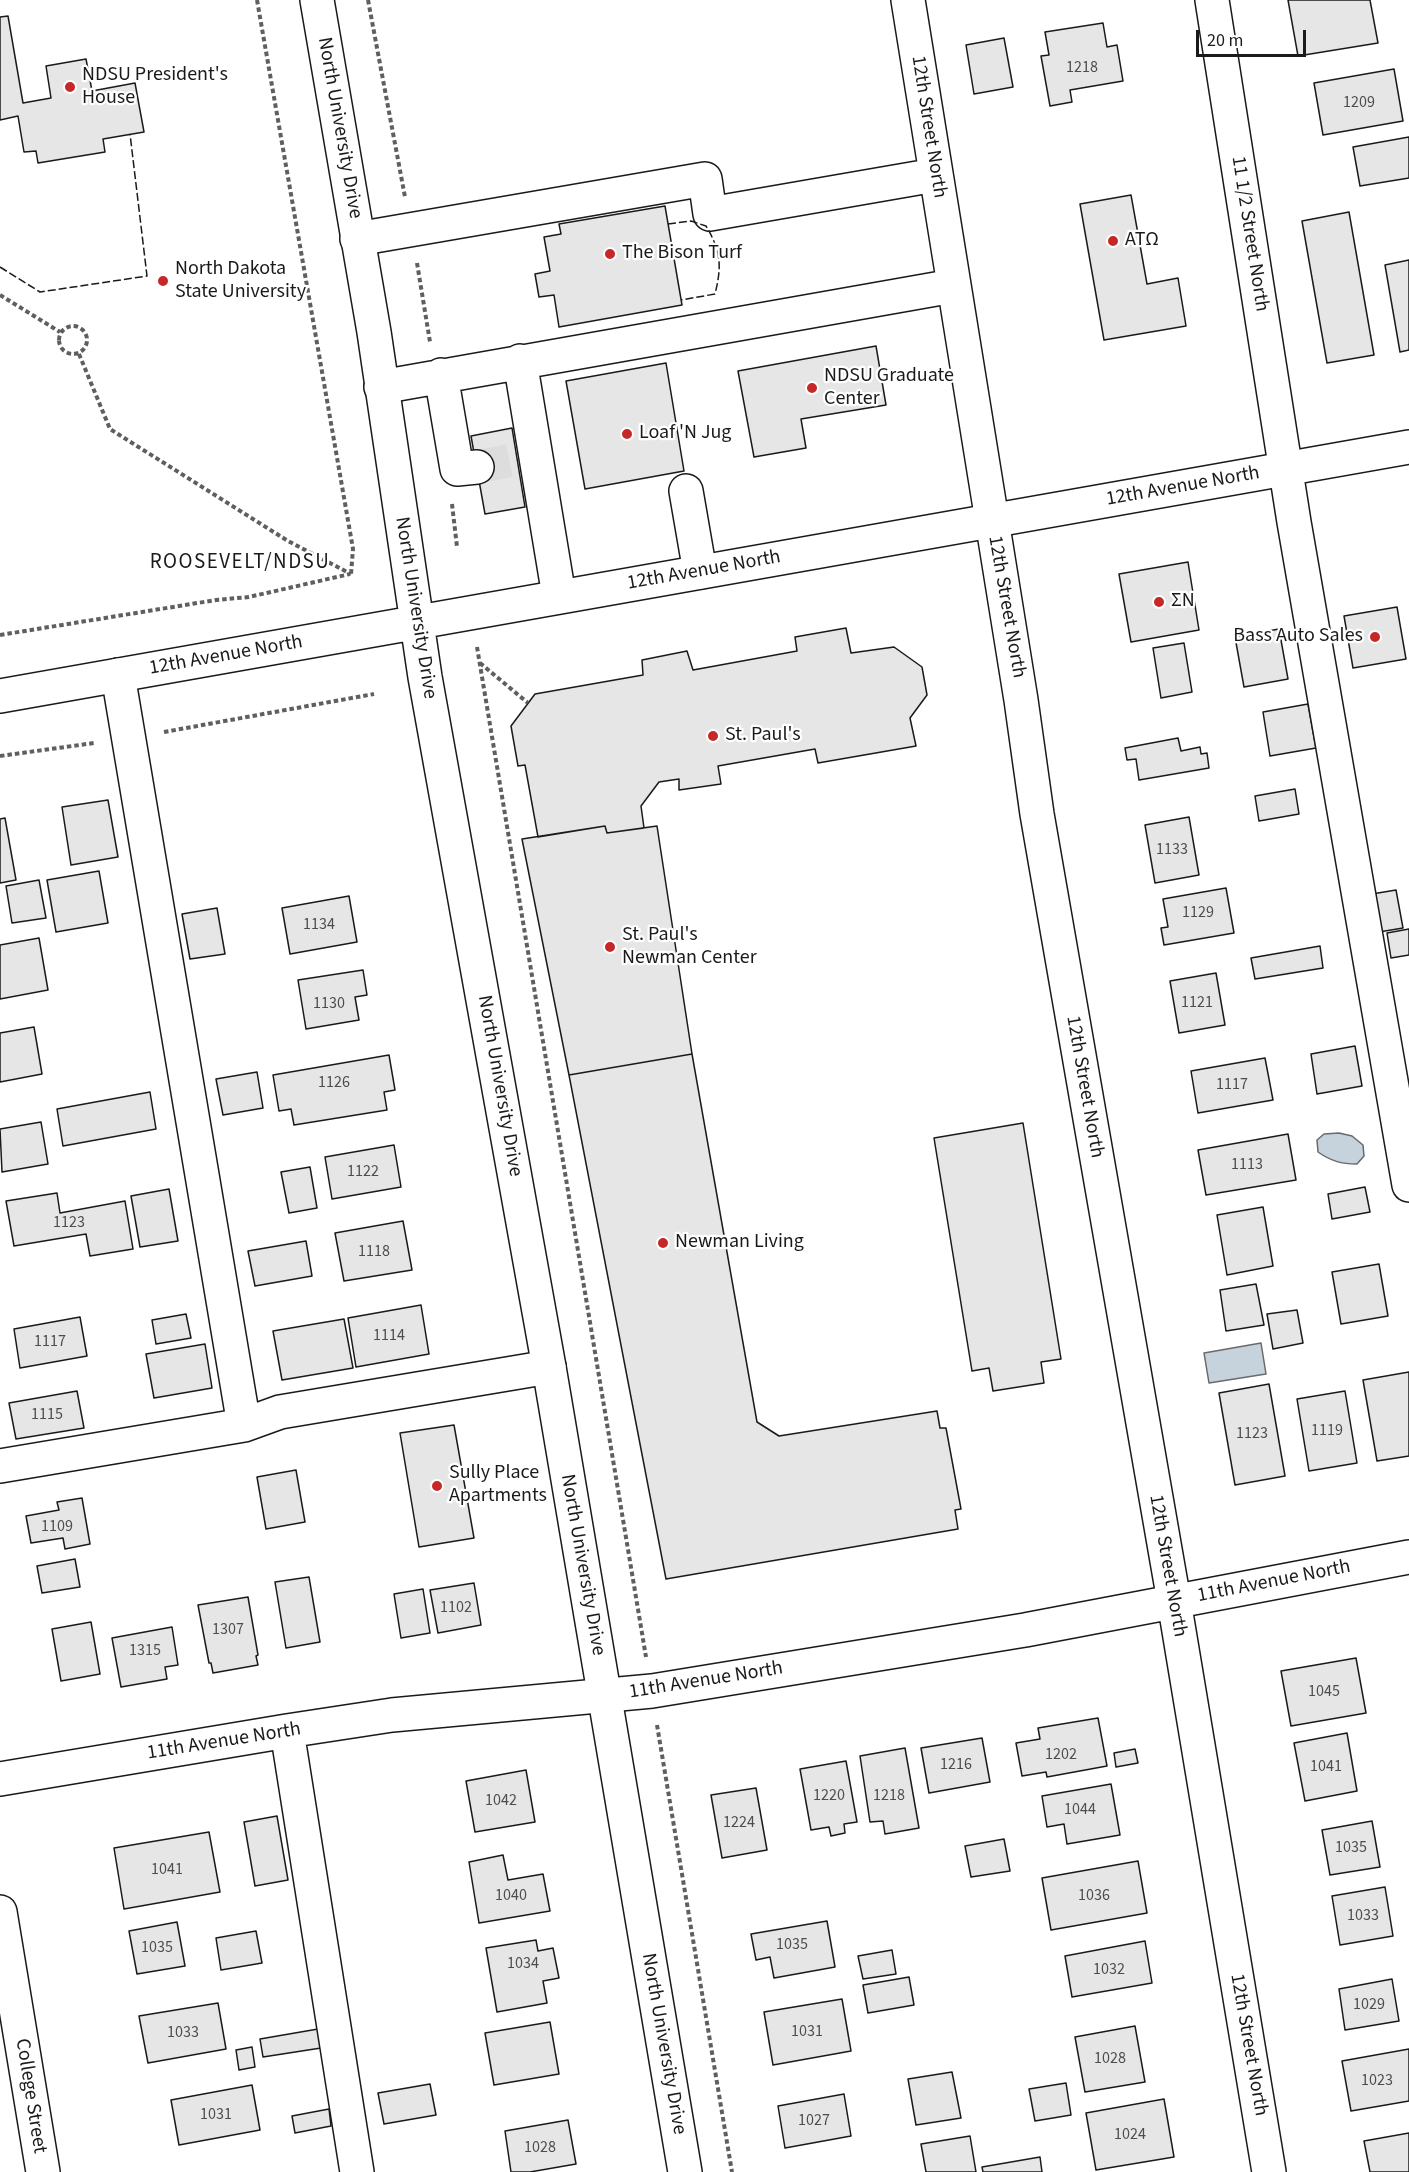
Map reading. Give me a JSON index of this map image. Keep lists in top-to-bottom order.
{
  "streets": {
    "street": [
      "12th Street North",
      "North University Drive",
      "11 1/2 Street North",
      "12th Avenue North",
      "11th Avenue North",
      "College Street"
    ]
  },
  "crossings": [
    ["12th Street North", "12th Avenue North"],
    ["12th Street North", "11th Avenue North"],
    ["North University Drive", "12th Avenue North"],
    ["North University Drive", "11th Avenue North"],
    ["11 1/2 Street North", "12th Avenue North"]
  ],
  "districts": ["ROOSEVELT/NDSU"],
  "places": [
    "NDSU President's House",
    "ΑΤΩ",
    "The Bison Turf",
    "North Dakota State University",
    "NDSU Graduate Center",
    "Loaf 'N Jug",
    "ΣΝ",
    "Bass Auto Sales",
    "St. Paul's",
    "St. Paul's Newman Center",
    "Newman Living",
    "Sully Place Apartments"
  ],
  "house_numbers": [
    "1218",
    "1209",
    "1133",
    "1129",
    "1134",
    "1121",
    "1130",
    "1126",
    "1117",
    "1113",
    "1122",
    "1123",
    "1118",
    "1114",
    "1117",
    "1115",
    "1119",
    "1123",
    "1109",
    "1102",
    "1307",
    "1315",
    "1045",
    "1202",
    "1216",
    "1041",
    "1220",
    "1218",
    "1042",
    "1044",
    "1224",
    "1035",
    "1041",
    "1040",
    "1036",
    "1033",
    "1035",
    "1035",
    "1034",
    "1032",
    "1029",
    "1031",
    "1033",
    "1028",
    "1023",
    "1031",
    "1027",
    "1024",
    "1028"
  ],
  "scale_bar": "20 m"
}
